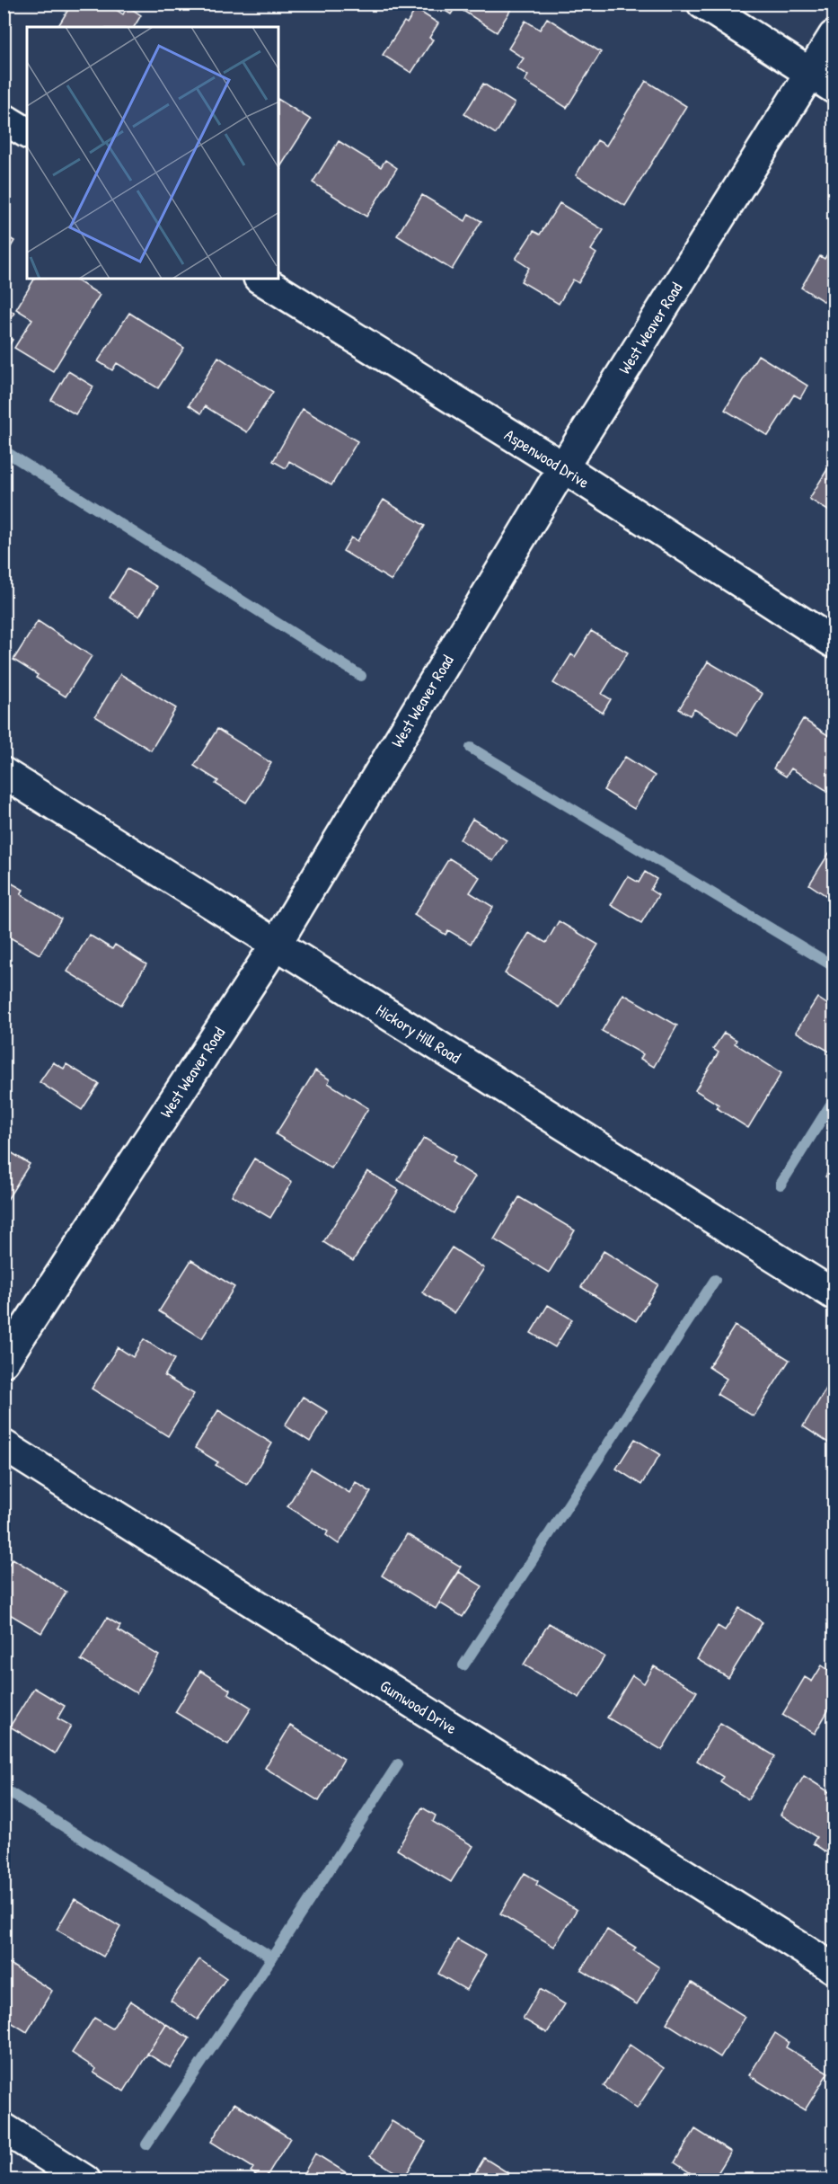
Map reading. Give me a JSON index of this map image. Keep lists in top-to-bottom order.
{
  "streets": {
    "street": [
      "West Weaver Road",
      "Aspenwood Drive",
      "Hickory Hill Road",
      "Gumwood Drive"
    ]
  },
  "crossings": [
    ["West Weaver Road", "Aspenwood Drive"],
    ["West Weaver Road", "Hickory Hill Road"]
  ]
}
